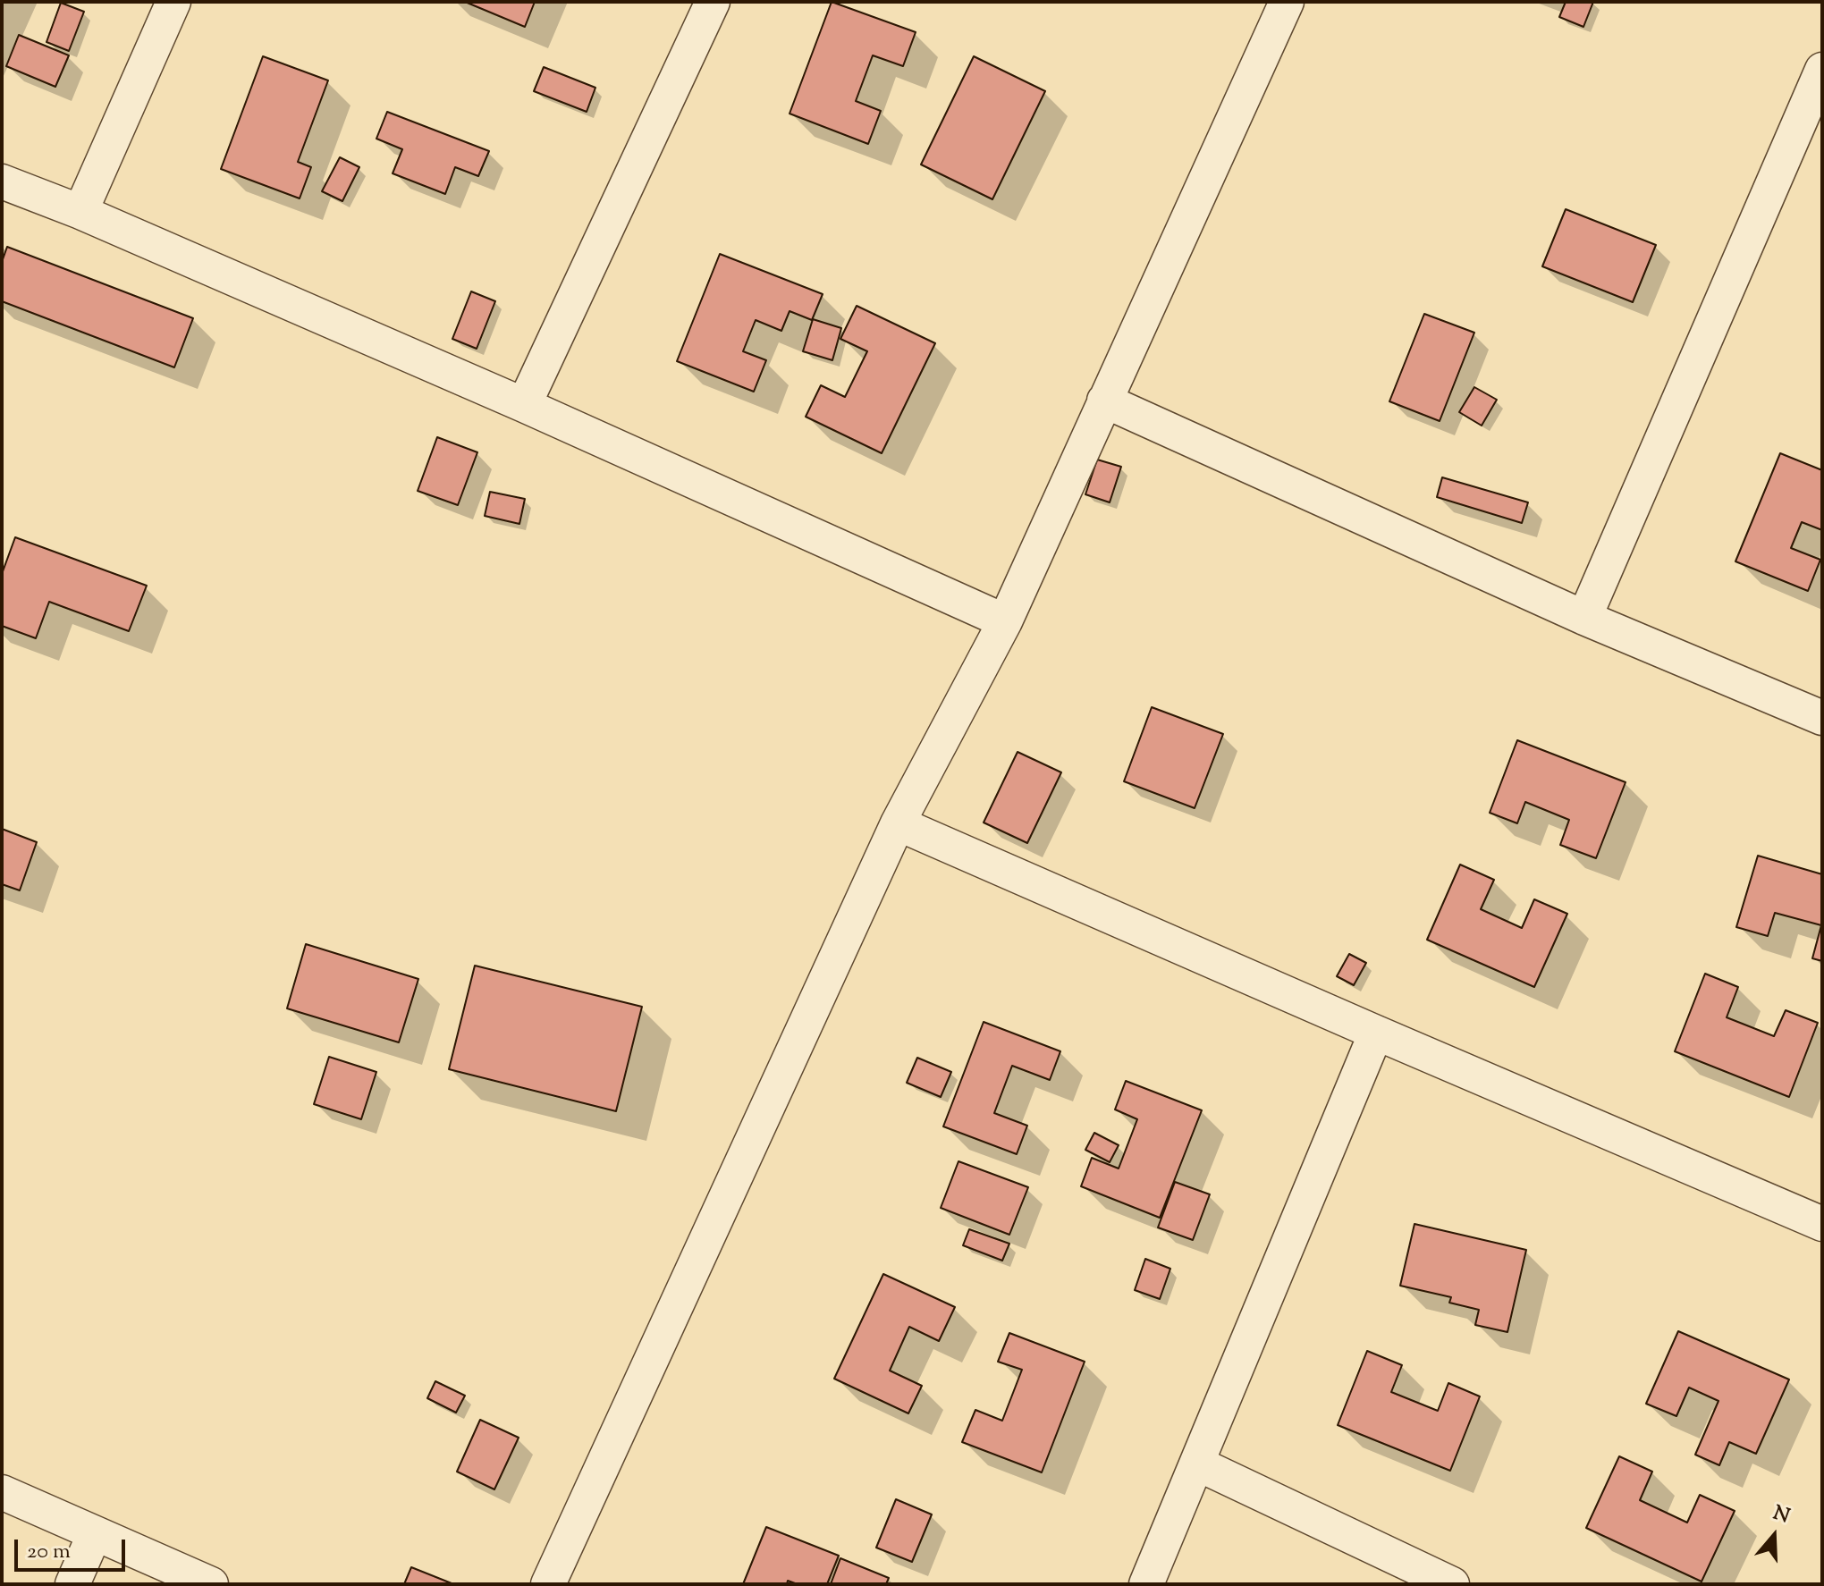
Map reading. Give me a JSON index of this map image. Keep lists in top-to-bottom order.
{
  "scale_bar": "20 m",
  "north": "top"
}
